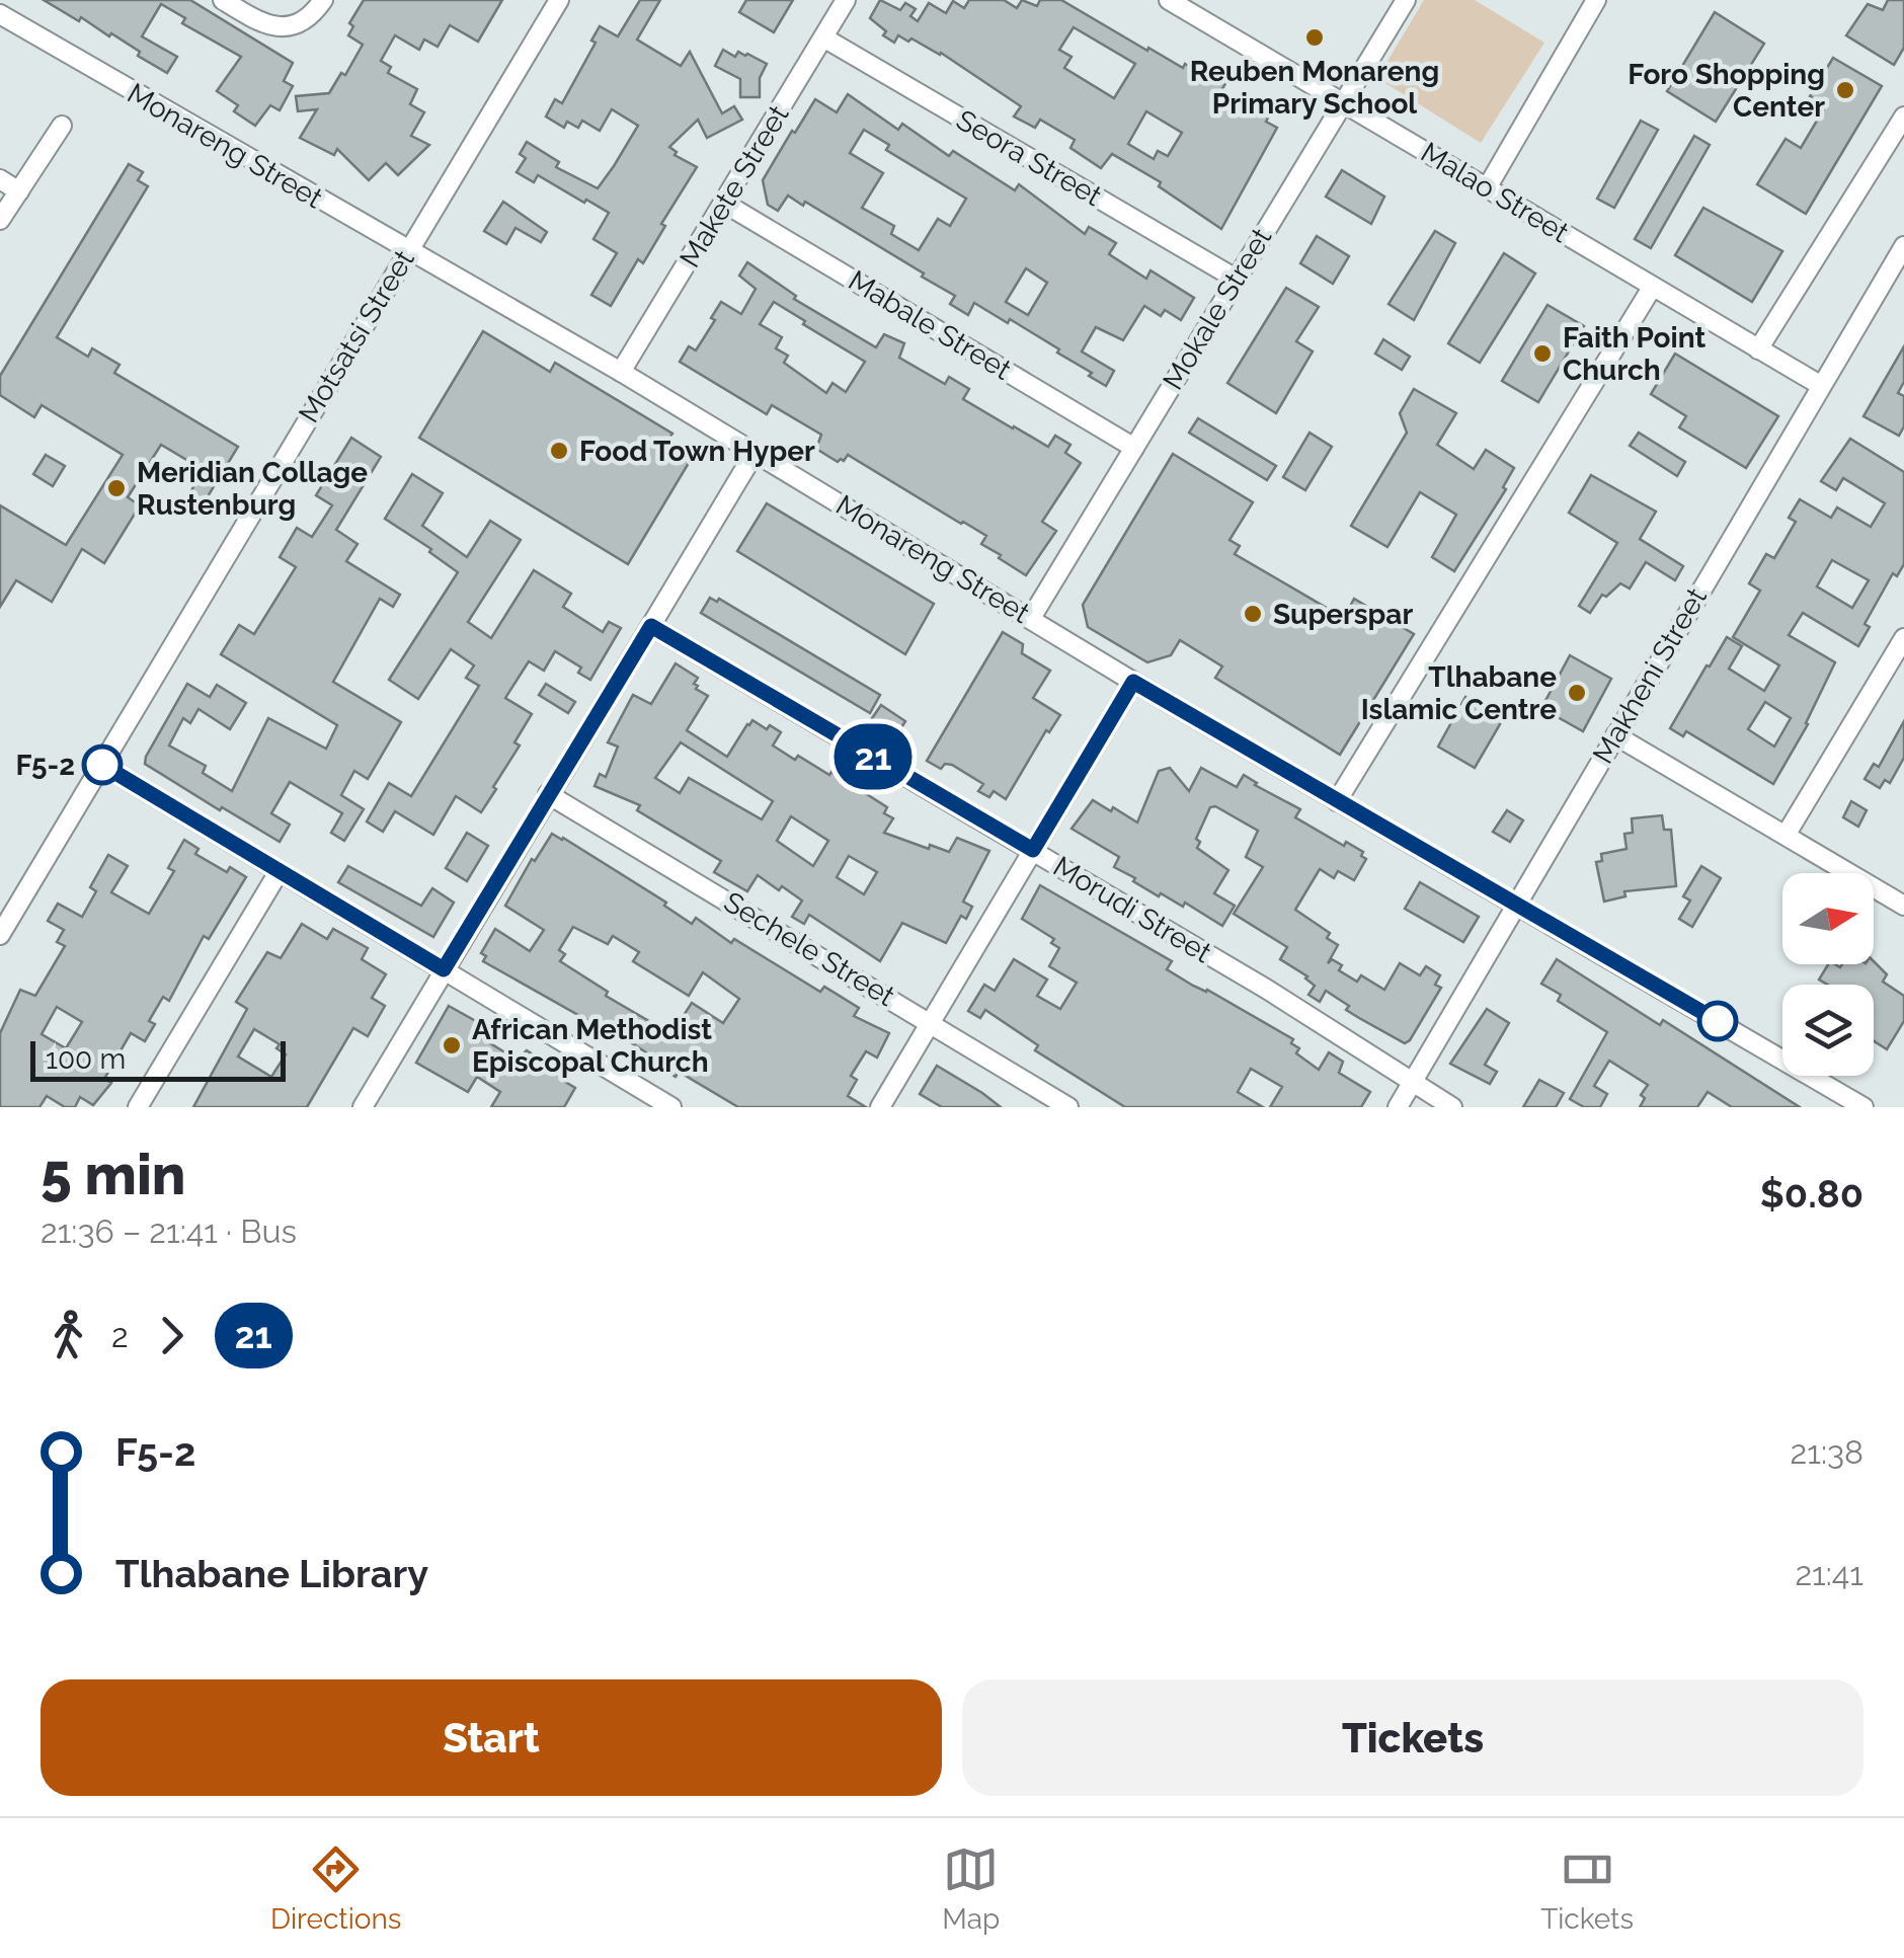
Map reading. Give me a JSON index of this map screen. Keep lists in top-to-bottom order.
{
  "streets": {
    "street": [
      "Monareng Street",
      "Seora Street",
      "Makete Street",
      "Malao Street",
      "Mokale Street",
      "Mabale Street",
      "Motsatsi Street",
      "Makheni Street",
      "Morudi Street",
      "Sechele Street"
    ]
  },
  "crossings": [
    ["Monareng Street", "Makete Street"],
    ["Monareng Street", "Mokale Street"],
    ["Monareng Street", "Motsatsi Street"],
    ["Monareng Street", "Makheni Street"],
    ["Seora Street", "Makete Street"],
    ["Seora Street", "Mokale Street"],
    ["Makete Street", "Mabale Street"],
    ["Malao Street", "Mokale Street"],
    ["Malao Street", "Makheni Street"],
    ["Mokale Street", "Mabale Street"],
    ["Makheni Street", "Morudi Street"]
  ],
  "places": [
    "Reuben Monareng Primary School",
    "Foro Shopping Center",
    "Faith Point Church",
    "Food Town Hyper",
    "Meridian Collage Rustenburg",
    "Superspar",
    "Tlhabane Islamic Centre",
    "F5-2",
    "African Methodist Episcopal Church"
  ],
  "lines": ["bus line 21"],
  "scale_bar": "100 m",
  "north": "right",
  "page": {
    "on_map": "21",
    "scale": "100 m",
    "heading": ["5 min", "21:36 – 21:41 · Bus", "$0.80"],
    "legs": ["2", "21"],
    "list": [
      {
        "name": "F5-2",
        "value": "21:38"
      },
      {
        "name": "Tlhabane Library",
        "value": "21:41"
      }
    ],
    "buttons": ["Start", "Tickets"],
    "tabs": ["Directions", "Map", "Tickets"]
  }
}
